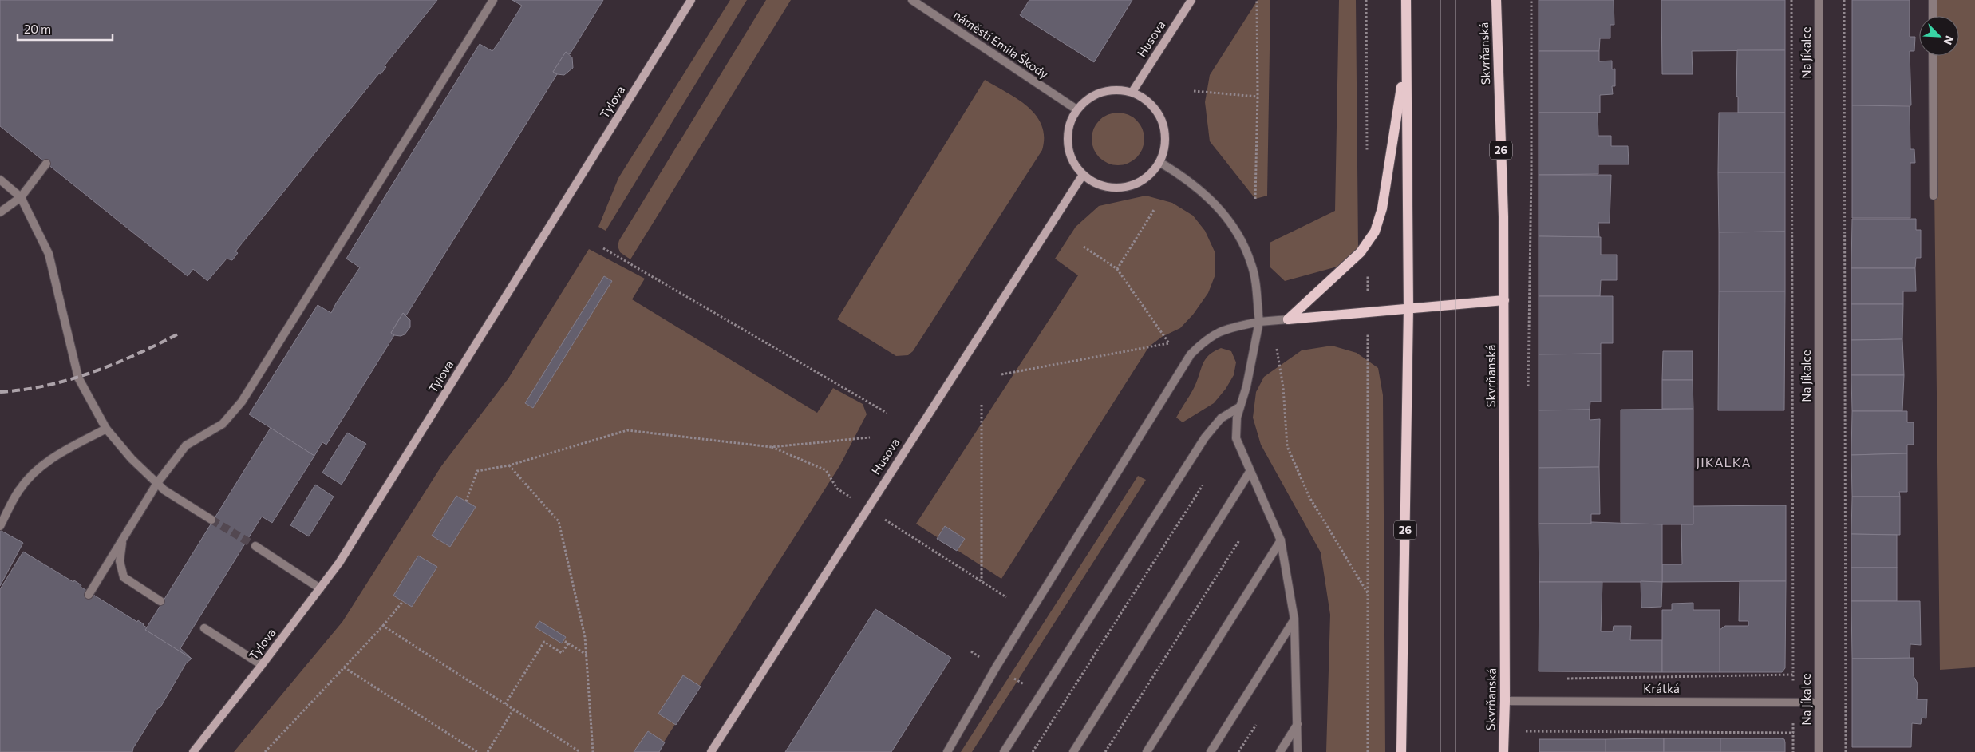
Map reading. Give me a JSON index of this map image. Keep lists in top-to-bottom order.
{
  "streets": {
    "main road": ["Skvrňanská", "26"],
    "street": [
      "Husova",
      "náměstí Emila Škody",
      "Na Jíkalce",
      "Tylova",
      "Krátká"
    ]
  },
  "crossings": [
    ["Husova", "náměstí Emila Škody"],
    ["Na Jíkalce", "Krátká"],
    ["Skvrňanská", "Krátká"]
  ],
  "districts": ["JIKALKA"],
  "scale_bar": "20 m",
  "north": "bottom right"
}
